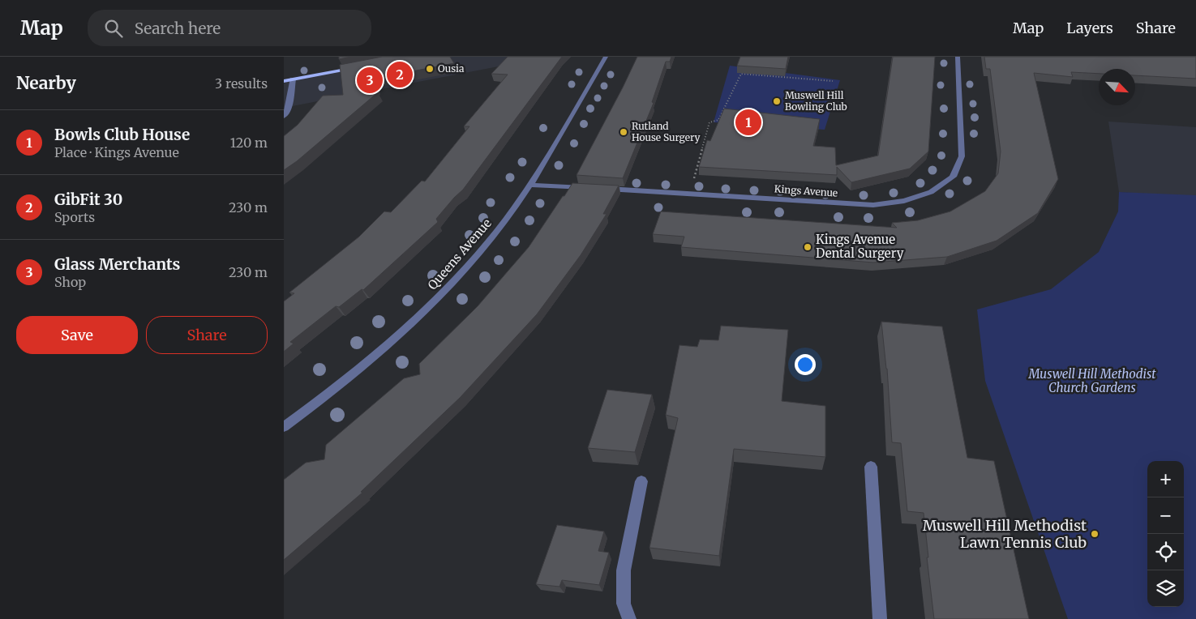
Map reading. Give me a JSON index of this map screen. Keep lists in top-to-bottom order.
{
  "streets": {
    "street": ["Kings Avenue", "Queens Avenue"]
  },
  "crossings": [
    ["Kings Avenue", "Queens Avenue"]
  ],
  "parks": ["Muswell Hill Methodist Church Gardens"],
  "places": [
    "Ousia",
    "Muswell Hill Bowling Club",
    "Rutland House Surgery",
    "Kings Avenue Dental Surgery",
    "Muswell Hill Methodist Lawn Tennis Club"
  ],
  "north": "bottom right",
  "page": {
    "header": "Map",
    "search": "Search here",
    "nav": ["Map", "Layers", "Share"],
    "heading": ["Nearby", "3 results"],
    "pins": ["2", "3", "1"],
    "list": [
      {
        "mark": "1",
        "name": "Bowls Club House",
        "note": "Place · Kings Avenue",
        "value": "120 m"
      },
      {
        "mark": "2",
        "name": "GibFit 30",
        "note": "Sports",
        "value": "230 m"
      },
      {
        "mark": "3",
        "name": "Glass Merchants",
        "note": "Shop",
        "value": "230 m"
      }
    ],
    "buttons": ["Save", "Share"],
    "map_buttons": ["+", "−"]
  }
}
